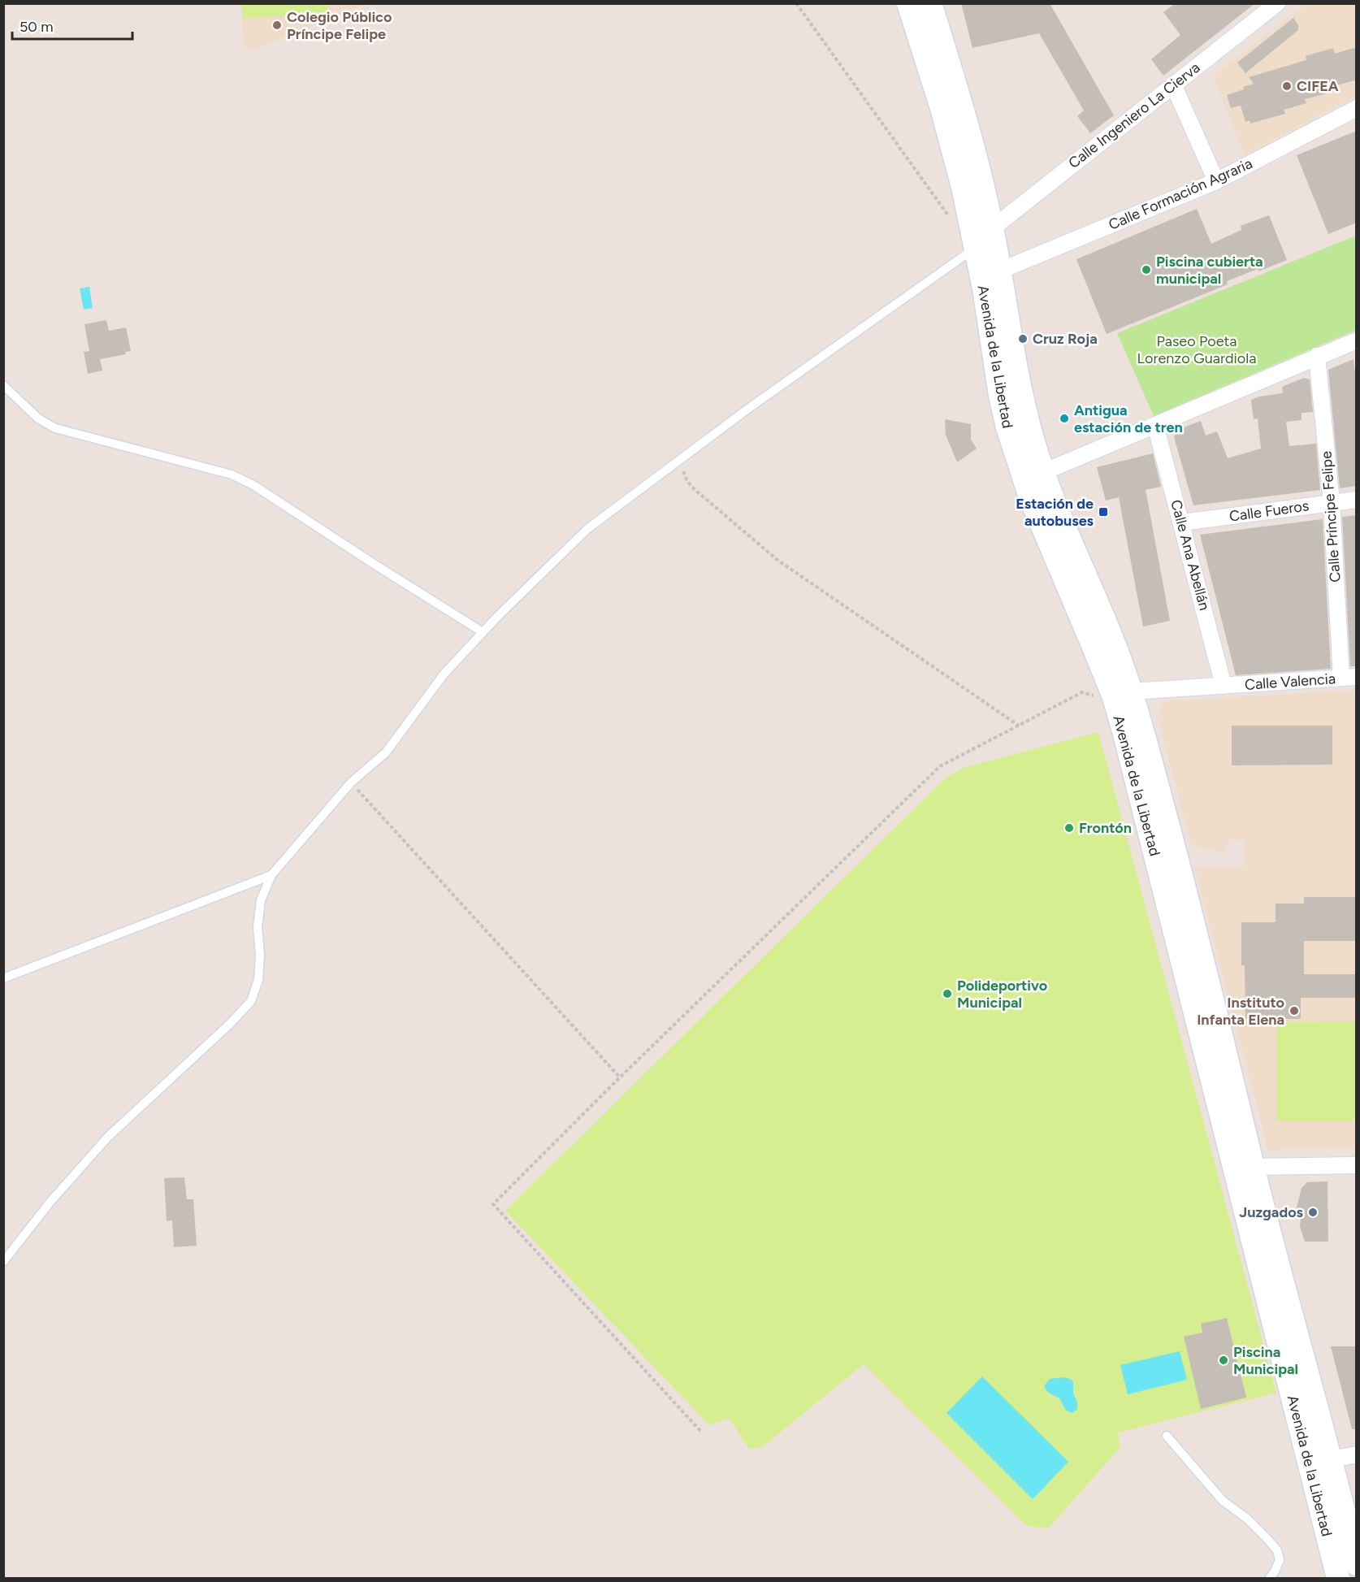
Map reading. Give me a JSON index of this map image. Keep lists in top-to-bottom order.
{
  "streets": {
    "main road": ["Avenida de la Libertad"],
    "street": [
      "Calle Ingeniero La Cierva",
      "Calle Formación Agraria",
      "Calle Fueros",
      "Calle Príncipe Felipe",
      "Calle Ana Abellán",
      "Calle Valencia"
    ]
  },
  "crossings": [
    ["Avenida de la Libertad", "Calle Valencia"],
    ["Calle Fueros", "Calle Príncipe Felipe"],
    ["Calle Fueros", "Calle Ana Abellán"],
    ["Calle Príncipe Felipe", "Calle Valencia"],
    ["Calle Ana Abellán", "Calle Valencia"]
  ],
  "parks": ["Paseo Poeta Lorenzo Guardiola"],
  "places": {
    "other": [
      "Colegio Público Príncipe Felipe",
      "CIFEA",
      "Piscina cubierta municipal",
      "Cruz Roja",
      "Antigua estación de tren",
      "Frontón",
      "Polideportivo Municipal",
      "Instituto Infanta Elena",
      "Juzgados",
      "Piscina Municipal"
    ],
    "transit": ["Estación de autobuses"]
  },
  "scale_bar": "50 m"
}
